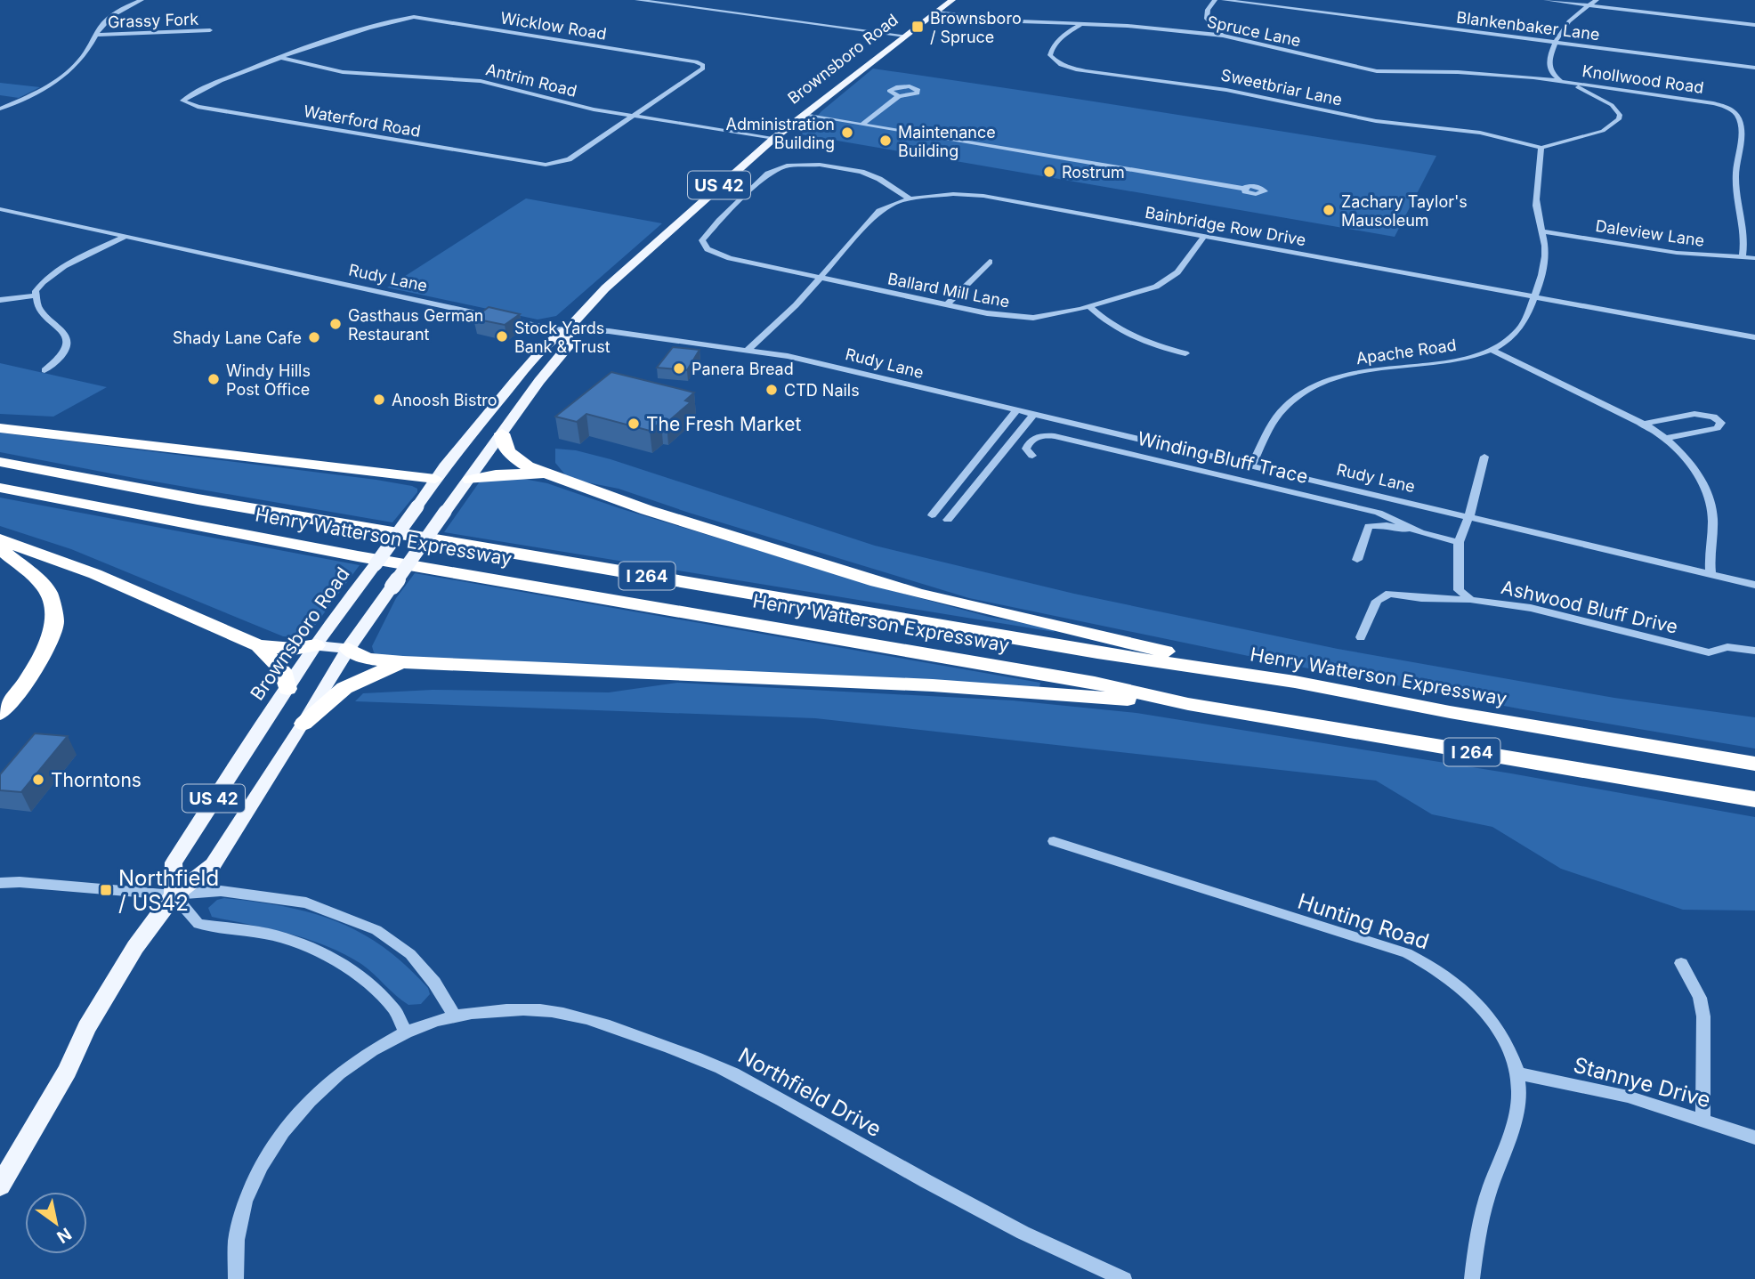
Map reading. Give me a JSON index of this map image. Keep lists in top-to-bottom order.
{
  "streets": {
    "highway": ["Henry Watterson Expressway", "I 264"],
    "main road": ["Brownsboro Road", "US 42"],
    "street": [
      "Grassy Fork",
      "Wicklow Road",
      "Blankenbaker Lane",
      "Spruce Lane",
      "Knollwood Road",
      "Antrim Road",
      "Sweetbriar Lane",
      "Waterford Road",
      "Bainbridge Row Drive",
      "Daleview Lane",
      "Rudy Lane",
      "Ballard Mill Lane",
      "Apache Road",
      "Winding Bluff Trace",
      "Ashwood Bluff Drive",
      "Hunting Road",
      "Stannye Drive",
      "Northfield Drive"
    ]
  },
  "crossings": [
    ["Wicklow Road", "Antrim Road"],
    ["Wicklow Road", "Waterford Road"],
    ["Spruce Lane", "Brownsboro Road"],
    ["Spruce Lane", "Knollwood Road"],
    ["Brownsboro Road", "Antrim Road"],
    ["Brownsboro Road", "US 42"],
    ["Brownsboro Road", "Rudy Lane"],
    ["Knollwood Road", "Daleview Lane"],
    ["Antrim Road", "Waterford Road"],
    ["Sweetbriar Lane", "Apache Road"],
    ["Bainbridge Row Drive", "Rudy Lane"],
    ["Bainbridge Row Drive", "Ballard Mill Lane"],
    ["Bainbridge Row Drive", "Apache Road"],
    ["Daleview Lane", "Apache Road"],
    ["Rudy Lane", "Apache Road"],
    ["Hunting Road", "Stannye Drive"]
  ],
  "places": {
    "transit": ["Brownsboro / Spruce", "Northfield / US42"],
    "other": [
      "Administration Building",
      "Maintenance Building",
      "Rostrum",
      "Zachary Taylor's Mausoleum",
      "Gasthaus German Restaurant",
      "Stock Yards Bank & Trust",
      "Shady Lane Cafe",
      "Panera Bread",
      "Windy Hills Post Office",
      "CTD Nails",
      "Anoosh Bistro",
      "The Fresh Market",
      "Thorntons"
    ]
  },
  "north": "bottom right"
}
